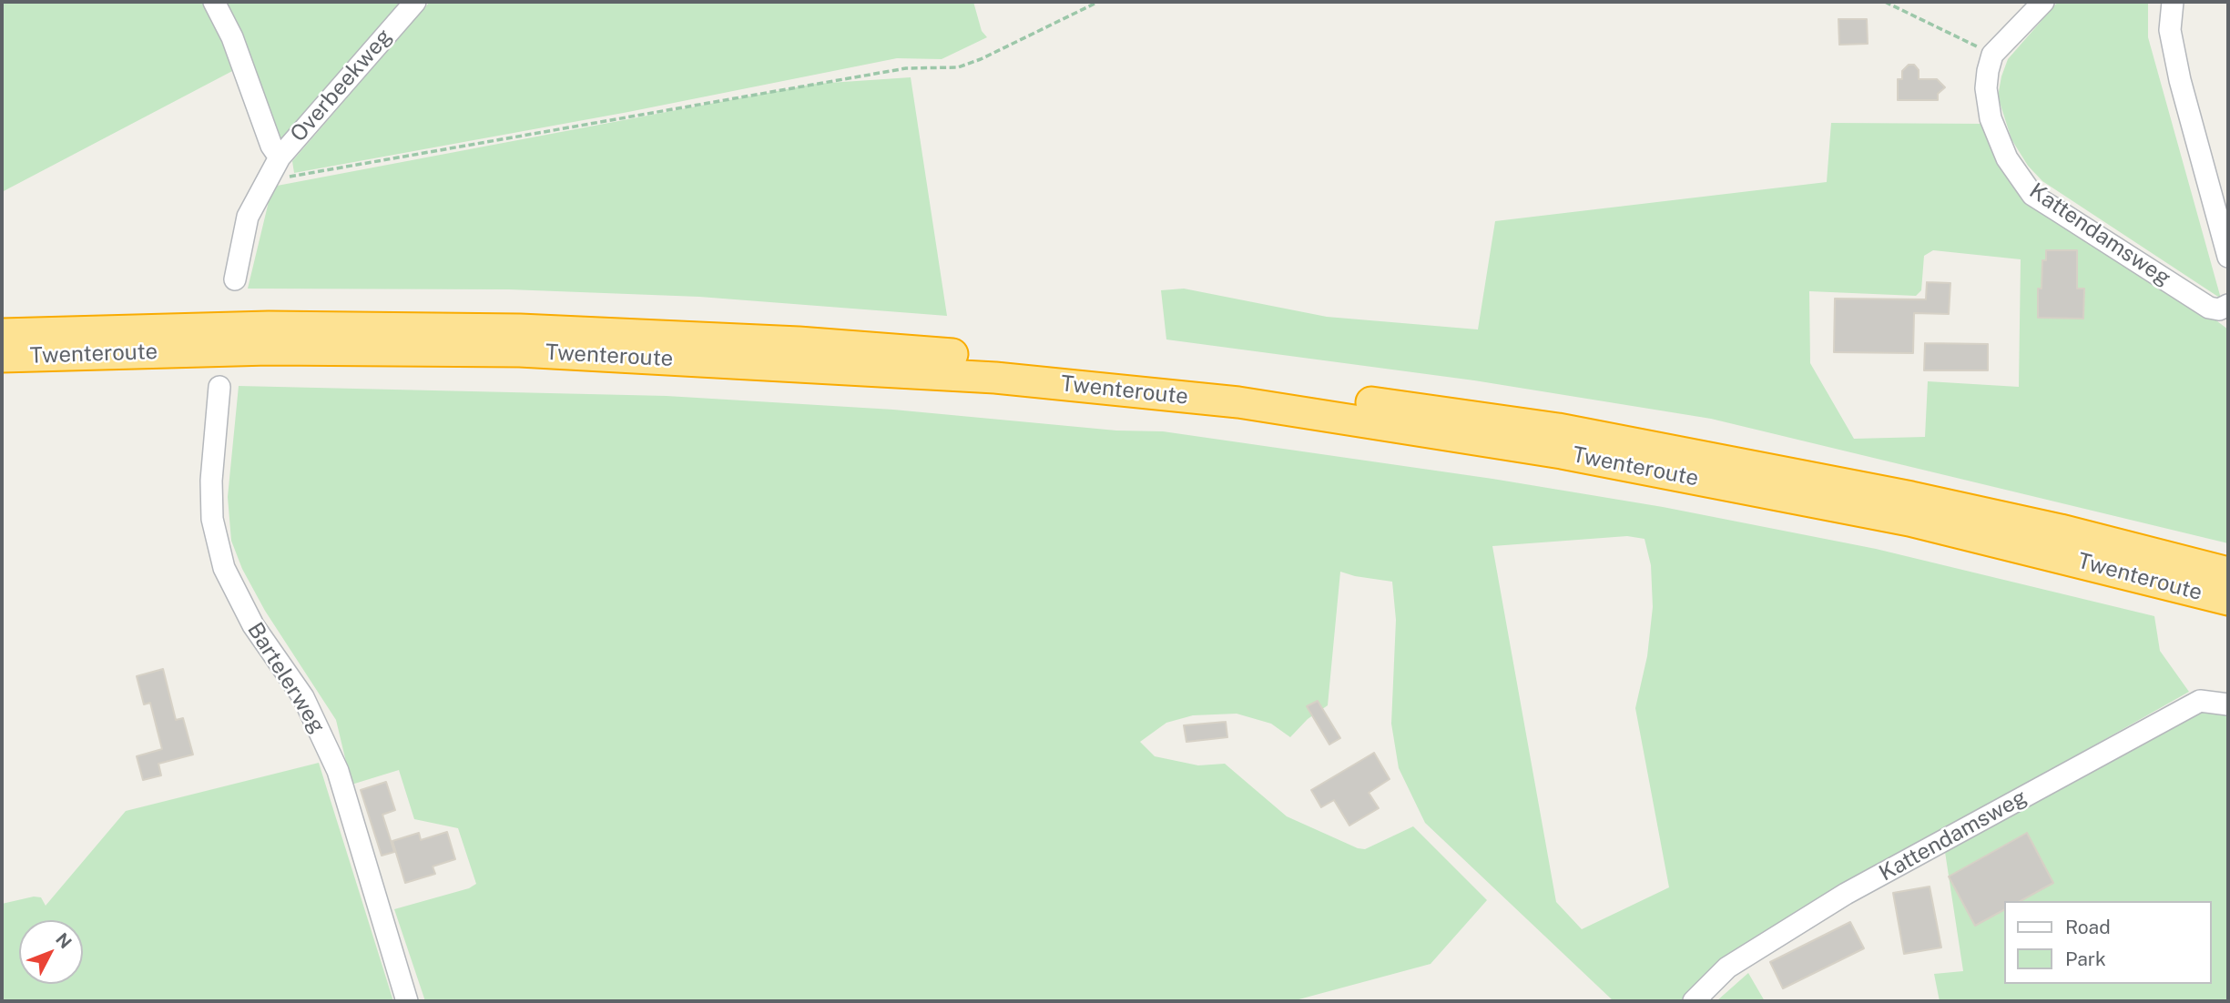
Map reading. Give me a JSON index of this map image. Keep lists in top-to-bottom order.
{
  "streets": {
    "highway": ["Twenteroute"],
    "street": ["Overbeekweg", "Kattendamsweg", "Bartelerweg"]
  },
  "legend": ["Road", "Park"],
  "north": "top right"
}
